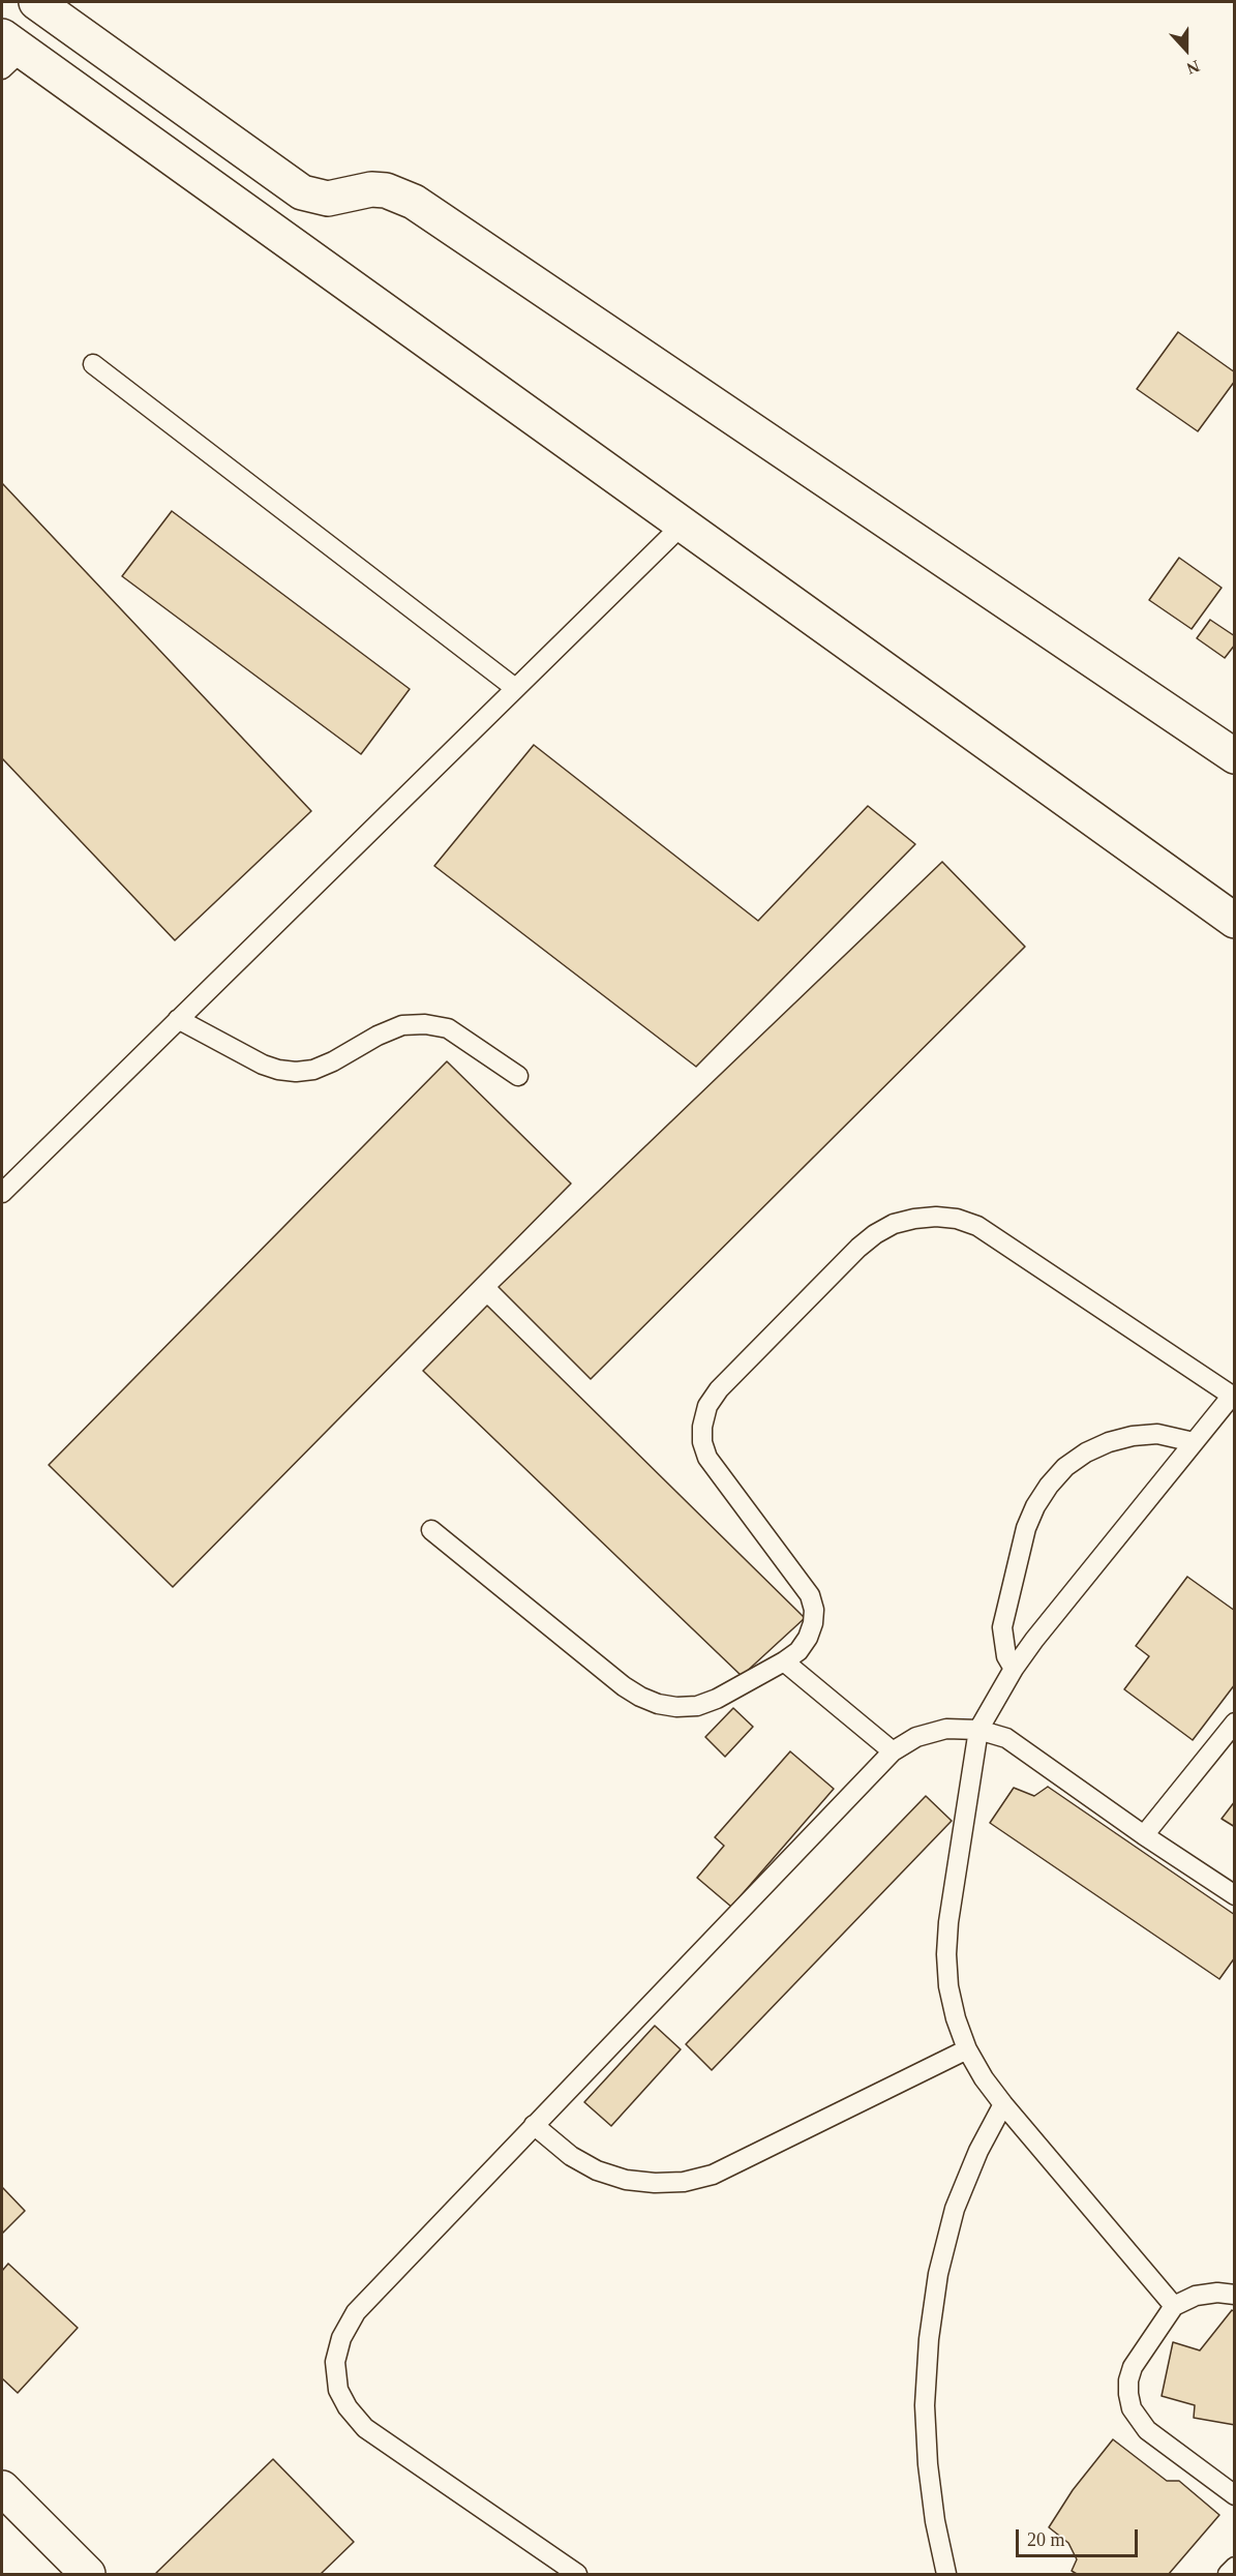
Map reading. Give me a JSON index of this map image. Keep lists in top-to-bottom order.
{
  "scale_bar": "20 m",
  "north": "bottom"
}
